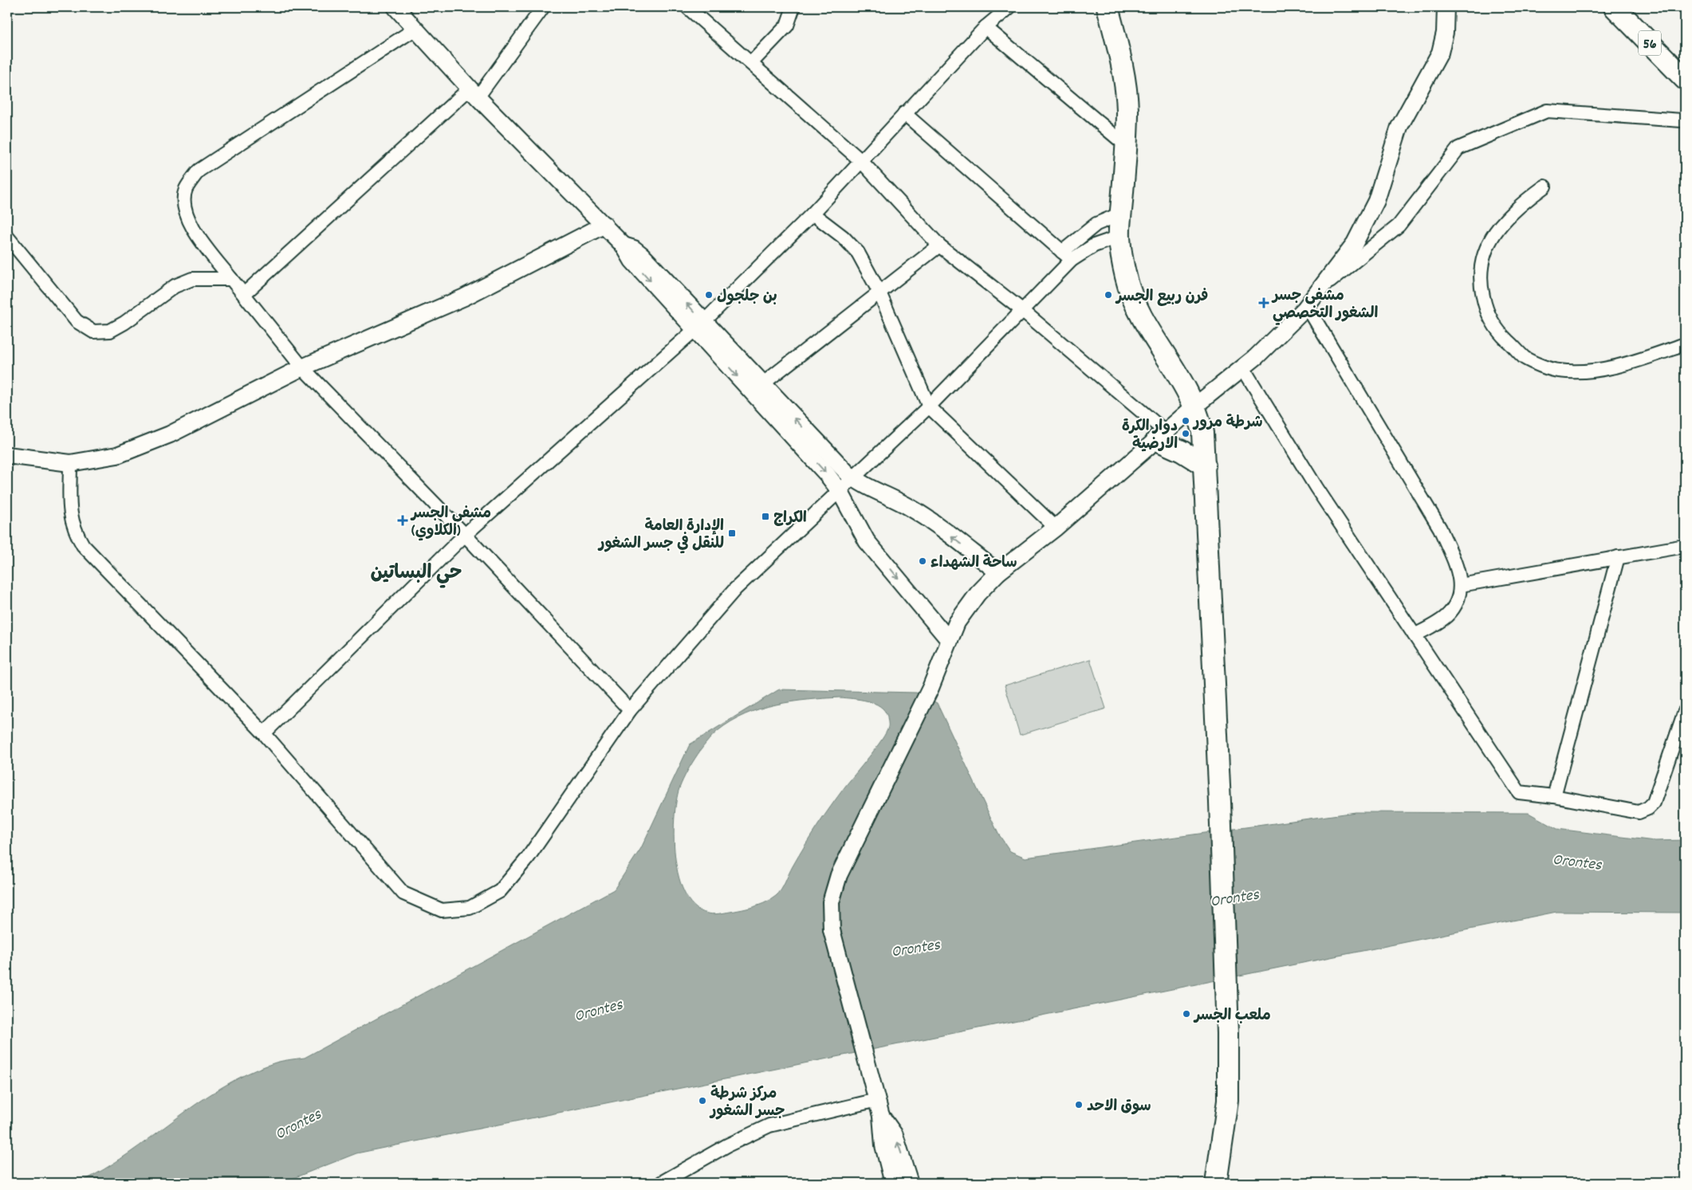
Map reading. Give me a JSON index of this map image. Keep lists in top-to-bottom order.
{
  "streets": {
    "main road": ["56"]
  },
  "districts": ["حي البساتين"],
  "water": ["Orontes"],
  "places": {
    "other": [
      "بن جلجول",
      "فرن ربيع الجسر",
      "شرطة مرور",
      "دوار الكرة الارضية",
      "ساحة الشهداء",
      "ملعب الجسر",
      "مركز شرطة جسر الشغور",
      "سوق الاحد"
    ],
    "health": ["مشفى جسر الشغور التخصصي", "مشفى الجسر (الكلاوي)"],
    "transit": ["الكراج", "الإدارة العامة للنقل في جسر الشغور"]
  }
}
